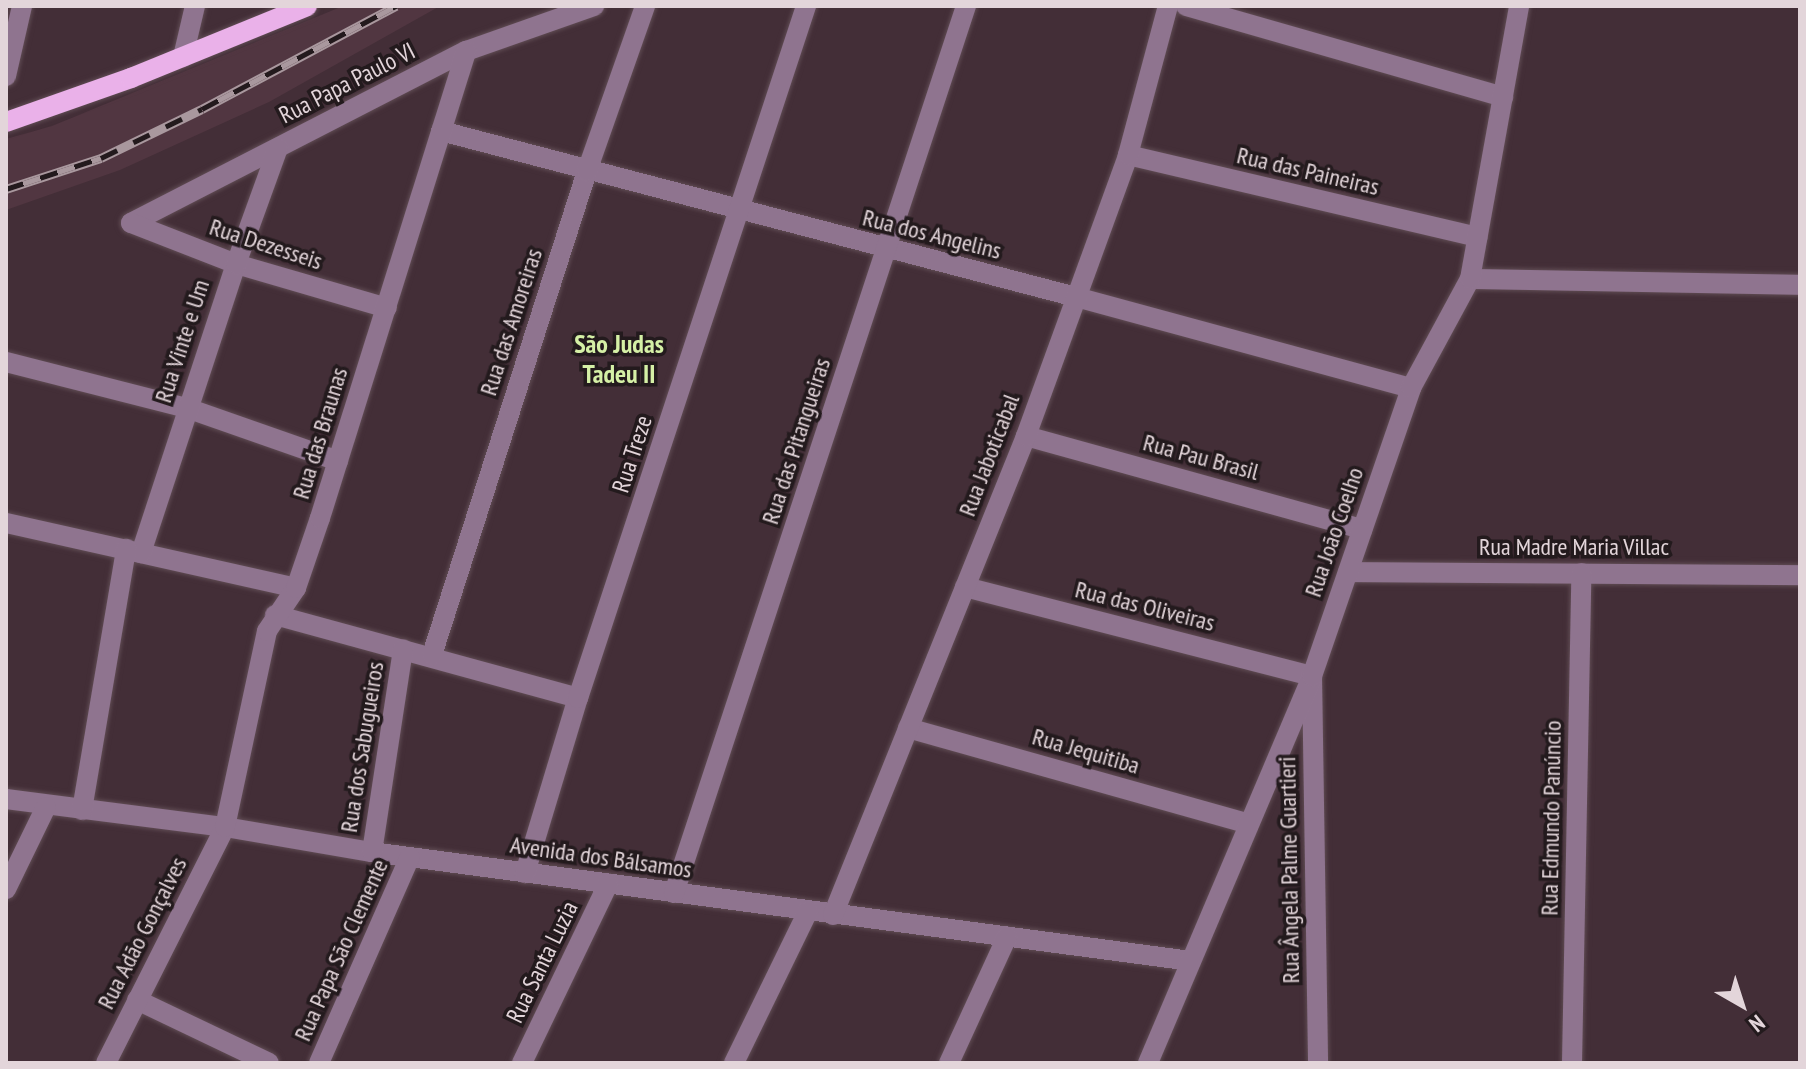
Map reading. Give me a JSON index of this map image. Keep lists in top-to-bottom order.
{
  "streets": {
    "street": [
      "Rua Papa Paulo VI",
      "Rua das Paineiras",
      "Rua dos Angelins",
      "Rua Dezesseis",
      "Rua das Amoreiras",
      "Rua Vinte e Um",
      "Rua das Braunas",
      "Rua das Pitangueiras",
      "Rua Treze",
      "Rua Jaboticabal",
      "Rua Pau Brasil",
      "Rua João Coelho",
      "Rua Madre Maria Villac",
      "Rua das Oliveiras",
      "Rua dos Sabugueiros",
      "Rua Jequitiba",
      "Rua Edmundo Panúncio",
      "Avenida dos Bálsamos",
      "Rua Ângela Palme Guartieri",
      "Rua Adão Gonçalves",
      "Rua Papa São Clemente",
      "Rua Santa Luzia"
    ]
  },
  "crossings": [
    ["Rua Papa Paulo VI", "Rua Dezesseis"],
    ["Rua Papa Paulo VI", "Rua Vinte e Um"],
    ["Rua Papa Paulo VI", "Rua das Braunas"],
    ["Rua das Paineiras", "Rua Jaboticabal"],
    ["Rua das Paineiras", "Rua João Coelho"],
    ["Rua dos Angelins", "Rua das Amoreiras"],
    ["Rua dos Angelins", "Rua das Braunas"],
    ["Rua dos Angelins", "Rua das Pitangueiras"],
    ["Rua dos Angelins", "Rua Treze"],
    ["Rua dos Angelins", "Rua Jaboticabal"],
    ["Rua dos Angelins", "Rua João Coelho"],
    ["Rua Dezesseis", "Rua Vinte e Um"],
    ["Rua Dezesseis", "Rua das Braunas"],
    ["Rua Vinte e Um", "Avenida dos Bálsamos"],
    ["Rua das Braunas", "Avenida dos Bálsamos"],
    ["Rua das Braunas", "Rua Adão Gonçalves"],
    ["Rua das Pitangueiras", "Avenida dos Bálsamos"],
    ["Rua Treze", "Avenida dos Bálsamos"],
    ["Rua Jaboticabal", "Rua Pau Brasil"],
    ["Rua Jaboticabal", "Rua das Oliveiras"],
    ["Rua Jaboticabal", "Rua Jequitiba"],
    ["Rua Jaboticabal", "Avenida dos Bálsamos"],
    ["Rua Pau Brasil", "Rua João Coelho"],
    ["Rua João Coelho", "Rua Madre Maria Villac"],
    ["Rua João Coelho", "Rua das Oliveiras"],
    ["Rua João Coelho", "Rua Jequitiba"],
    ["Rua João Coelho", "Avenida dos Bálsamos"],
    ["Rua João Coelho", "Rua Ângela Palme Guartieri"],
    ["Rua Madre Maria Villac", "Rua Edmundo Panúncio"],
    ["Rua das Oliveiras", "Rua Ângela Palme Guartieri"],
    ["Rua dos Sabugueiros", "Avenida dos Bálsamos"],
    ["Avenida dos Bálsamos", "Rua Adão Gonçalves"],
    ["Avenida dos Bálsamos", "Rua Papa São Clemente"],
    ["Avenida dos Bálsamos", "Rua Santa Luzia"]
  ],
  "districts": ["São Judas Tadeu II"],
  "north": "bottom right"
}
